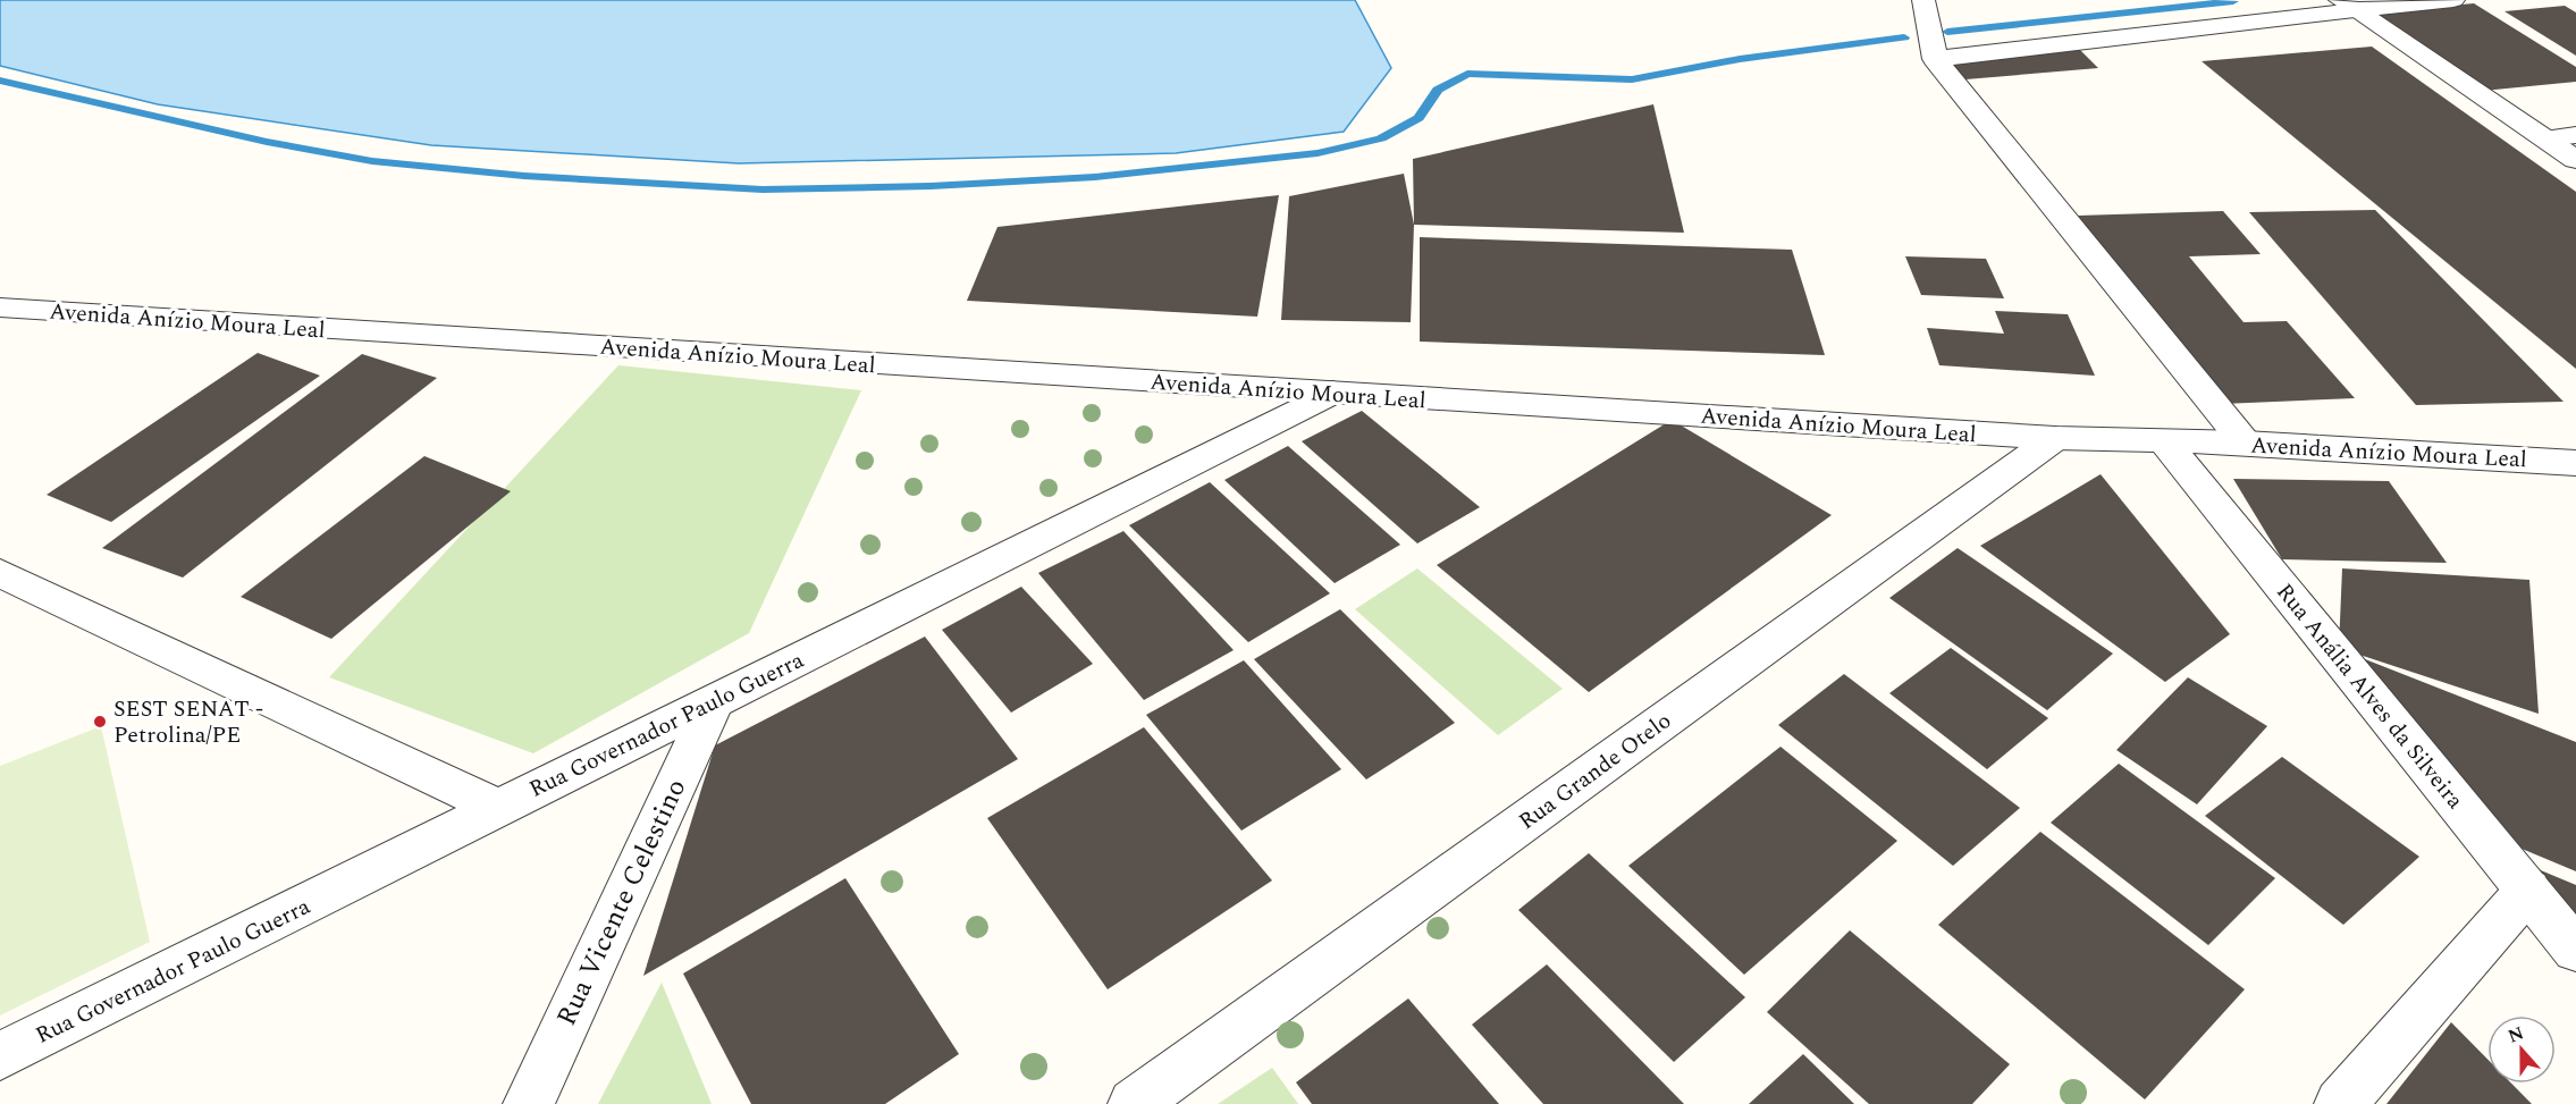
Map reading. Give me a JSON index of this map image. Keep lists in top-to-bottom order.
{
  "streets": {
    "street": [
      "Avenida Anízio Moura Leal",
      "Rua Anália Alves da Silveira",
      "Rua Governador Paulo Guerra",
      "Rua Grande Otelo",
      "Rua Vicente Celestino"
    ]
  },
  "crossings": [
    ["Avenida Anízio Moura Leal", "Rua Anália Alves da Silveira"],
    ["Avenida Anízio Moura Leal", "Rua Governador Paulo Guerra"],
    ["Avenida Anízio Moura Leal", "Rua Grande Otelo"],
    ["Rua Governador Paulo Guerra", "Rua Vicente Celestino"]
  ],
  "places": ["SEST SENAT - Petrolina/PE"],
  "north": "top"
}
